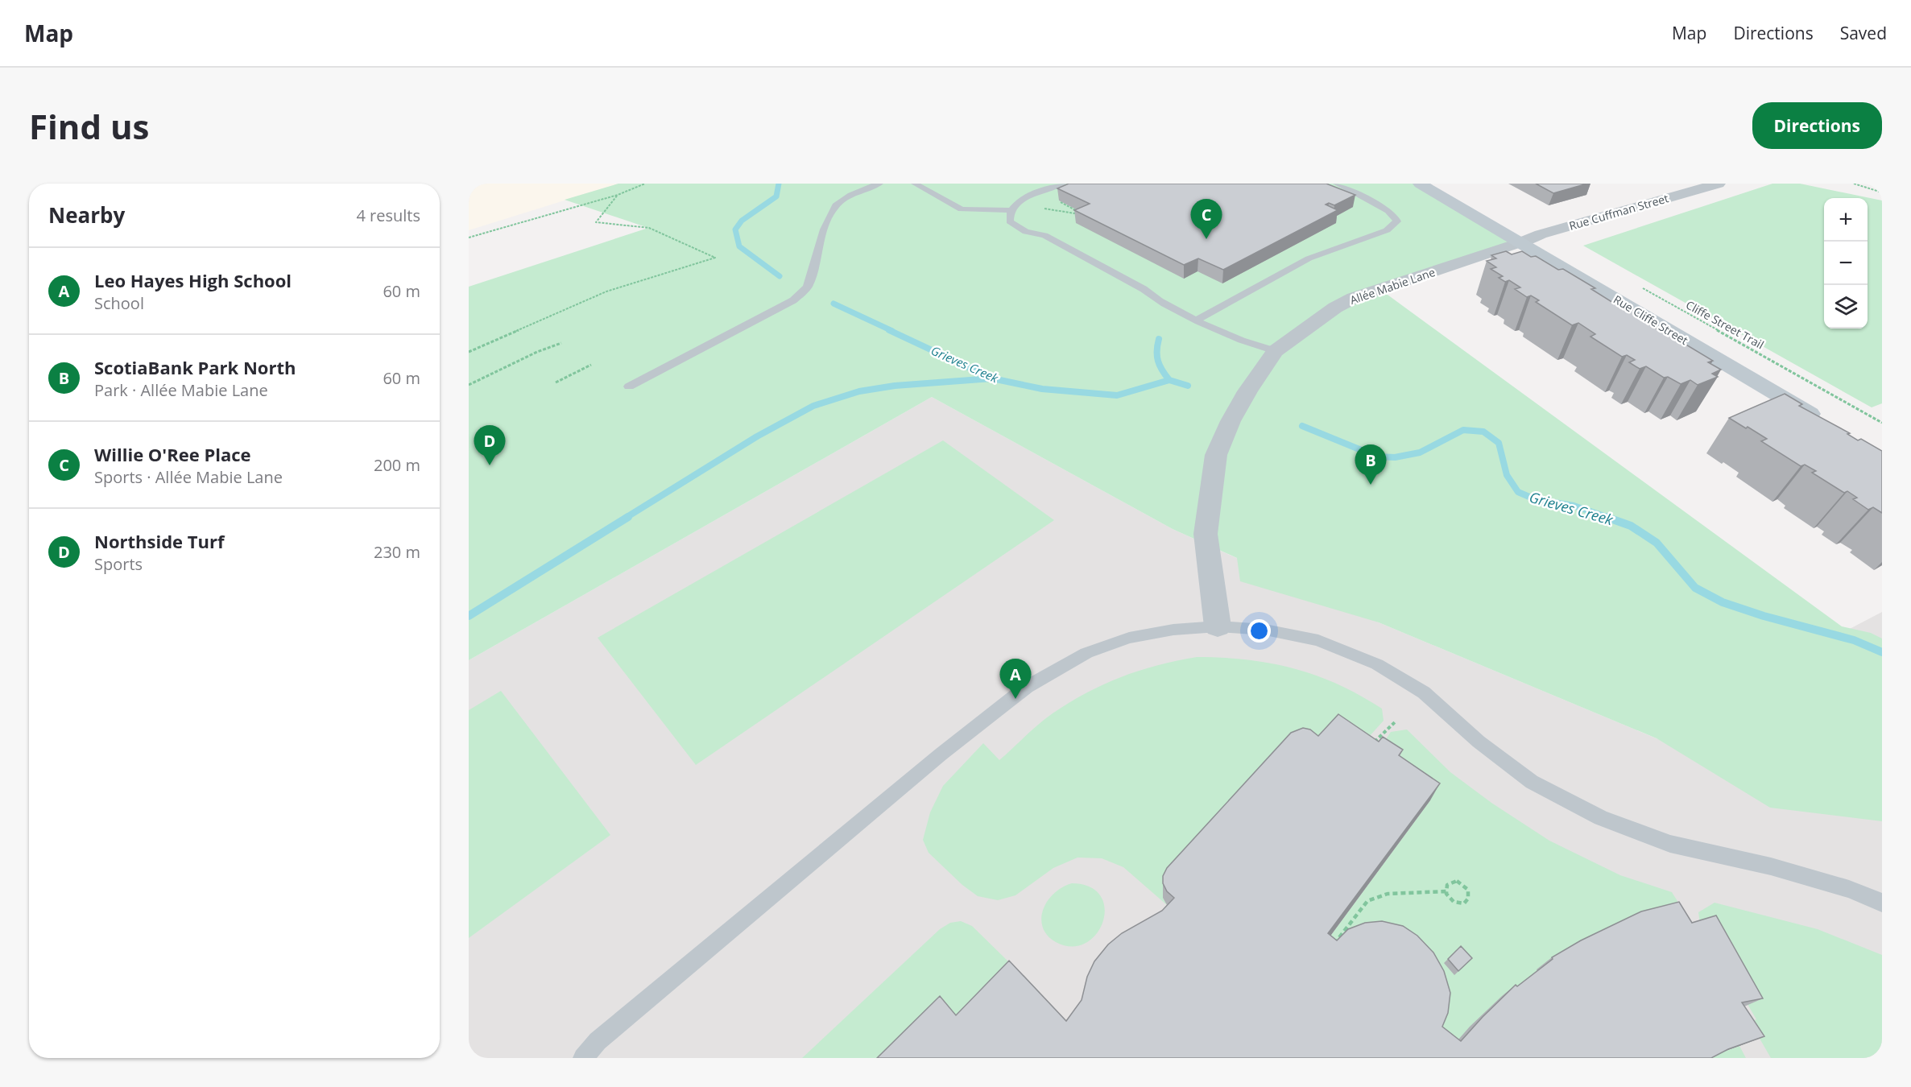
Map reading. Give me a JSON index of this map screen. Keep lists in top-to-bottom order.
{
  "streets": {
    "main road": ["Rue Cliffe Street"],
    "street": ["Rue Cuffman Street", "Allée Mabie Lane"],
    "path": ["Cliffe Street Trail"]
  },
  "crossings": [
    ["Rue Cuffman Street", "Allée Mabie Lane"],
    ["Rue Cuffman Street", "Rue Cliffe Street"],
    ["Allée Mabie Lane", "Rue Cliffe Street"]
  ],
  "water": ["Grieves Creek"],
  "page": {
    "header": "Map",
    "nav": ["Map", "Directions", "Saved"],
    "buttons": "Directions",
    "title": "Find us",
    "heading": ["Nearby", "4 results"],
    "map_buttons": ["+", "−"],
    "pins": [
      "C",
      "D",
      "B",
      "A"
    ],
    "list": [
      {
        "mark": "A",
        "name": "Leo Hayes High School",
        "note": "School",
        "value": "60 m"
      },
      {
        "mark": "B",
        "name": "ScotiaBank Park North",
        "note": "Park · Allée Mabie Lane",
        "value": "60 m"
      },
      {
        "mark": "C",
        "name": "Willie O'Ree Place",
        "note": "Sports · Allée Mabie Lane",
        "value": "200 m"
      },
      {
        "mark": "D",
        "name": "Northside Turf",
        "note": "Sports",
        "value": "230 m"
      }
    ]
  }
}
